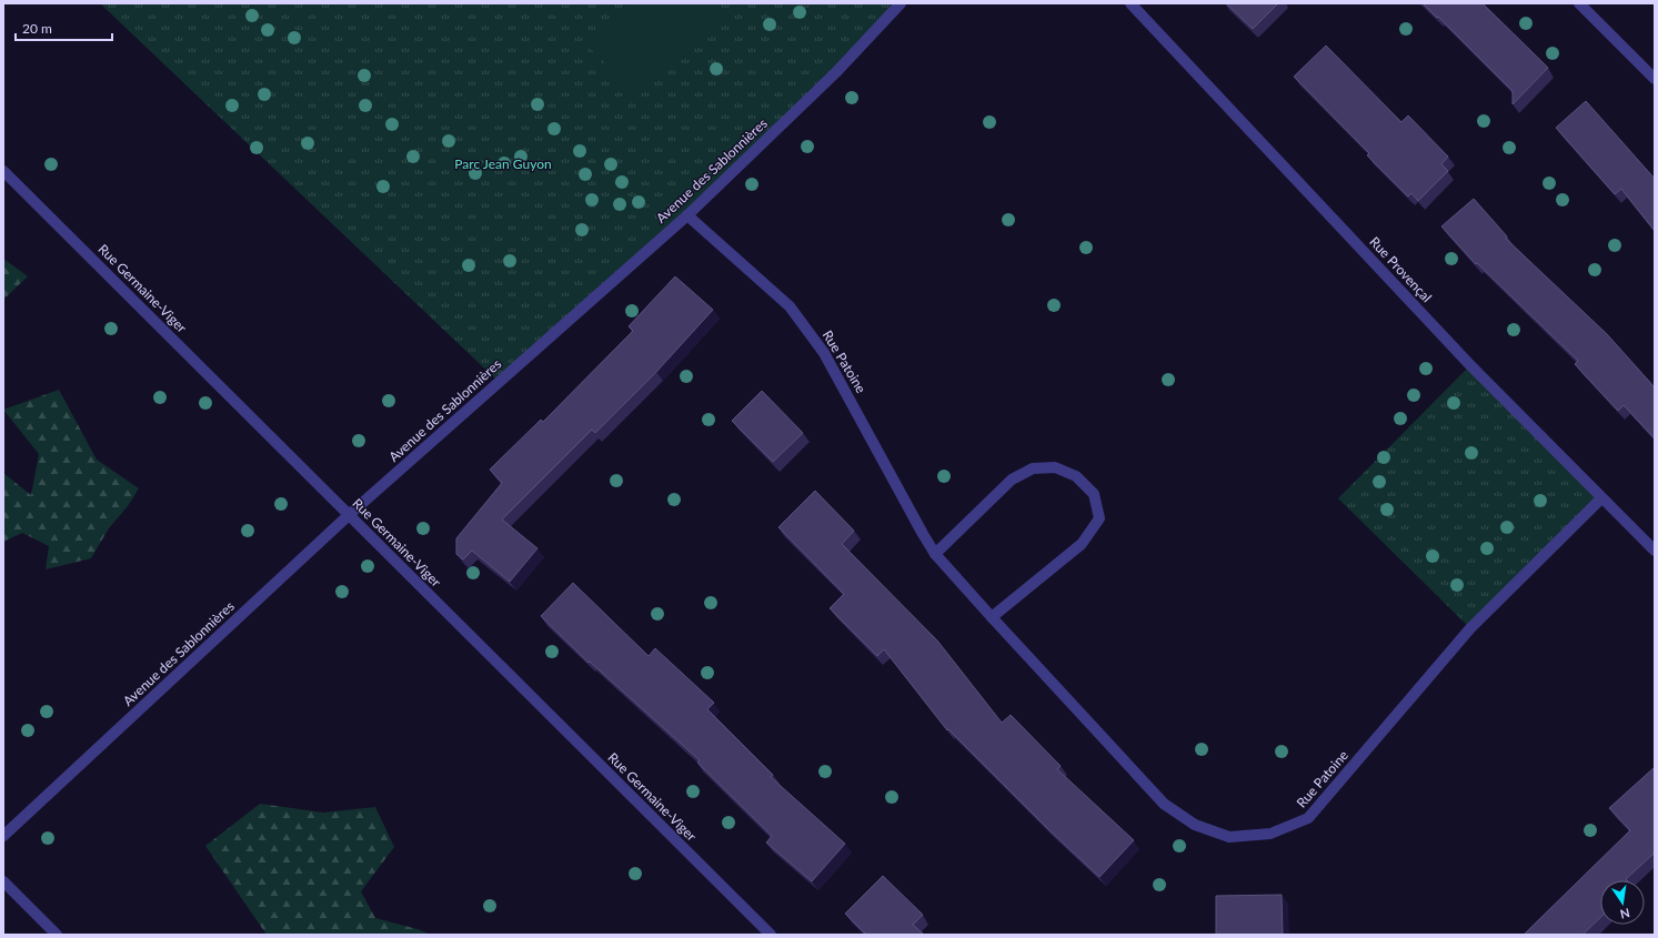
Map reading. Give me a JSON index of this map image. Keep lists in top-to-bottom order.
{
  "streets": {
    "street": [
      "Avenue des Sablonnières",
      "Rue Provençal",
      "Rue Germaine-Viger",
      "Rue Patoine"
    ]
  },
  "crossings": [
    ["Avenue des Sablonnières", "Rue Germaine-Viger"],
    ["Avenue des Sablonnières", "Rue Patoine"],
    ["Rue Provençal", "Rue Patoine"]
  ],
  "parks": ["Parc Jean Guyon"],
  "scale_bar": "20 m",
  "north": "bottom"
}
